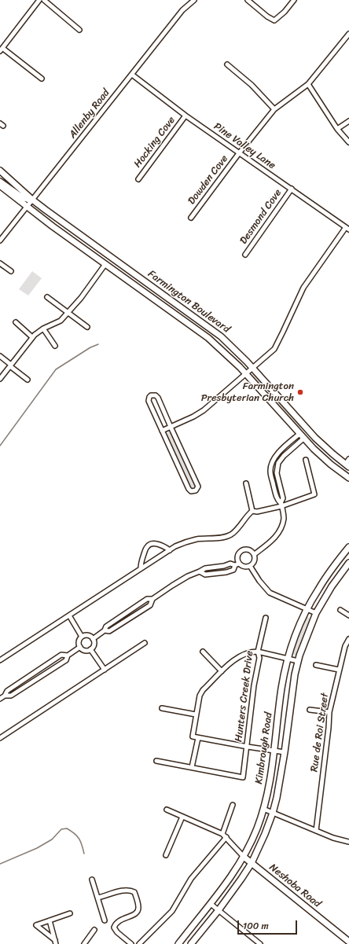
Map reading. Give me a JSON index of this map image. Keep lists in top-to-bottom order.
{
  "streets": {
    "street": [
      "Allenby Road",
      "Hocking Cove",
      "Pine Valley Lane",
      "Dowden Cove",
      "Desmond Cove",
      "Farmington Boulevard",
      "Hunters Creek Drive",
      "Rue de Roi Street",
      "Kimbrough Road",
      "Neshoba Road"
    ]
  },
  "crossings": [
    ["Allenby Road", "Pine Valley Lane"],
    ["Allenby Road", "Farmington Boulevard"],
    ["Hocking Cove", "Pine Valley Lane"],
    ["Pine Valley Lane", "Dowden Cove"],
    ["Pine Valley Lane", "Desmond Cove"],
    ["Kimbrough Road", "Neshoba Road"]
  ],
  "places": ["Farmington Presbyterian Church"],
  "scale_bar": "100 m"
}
